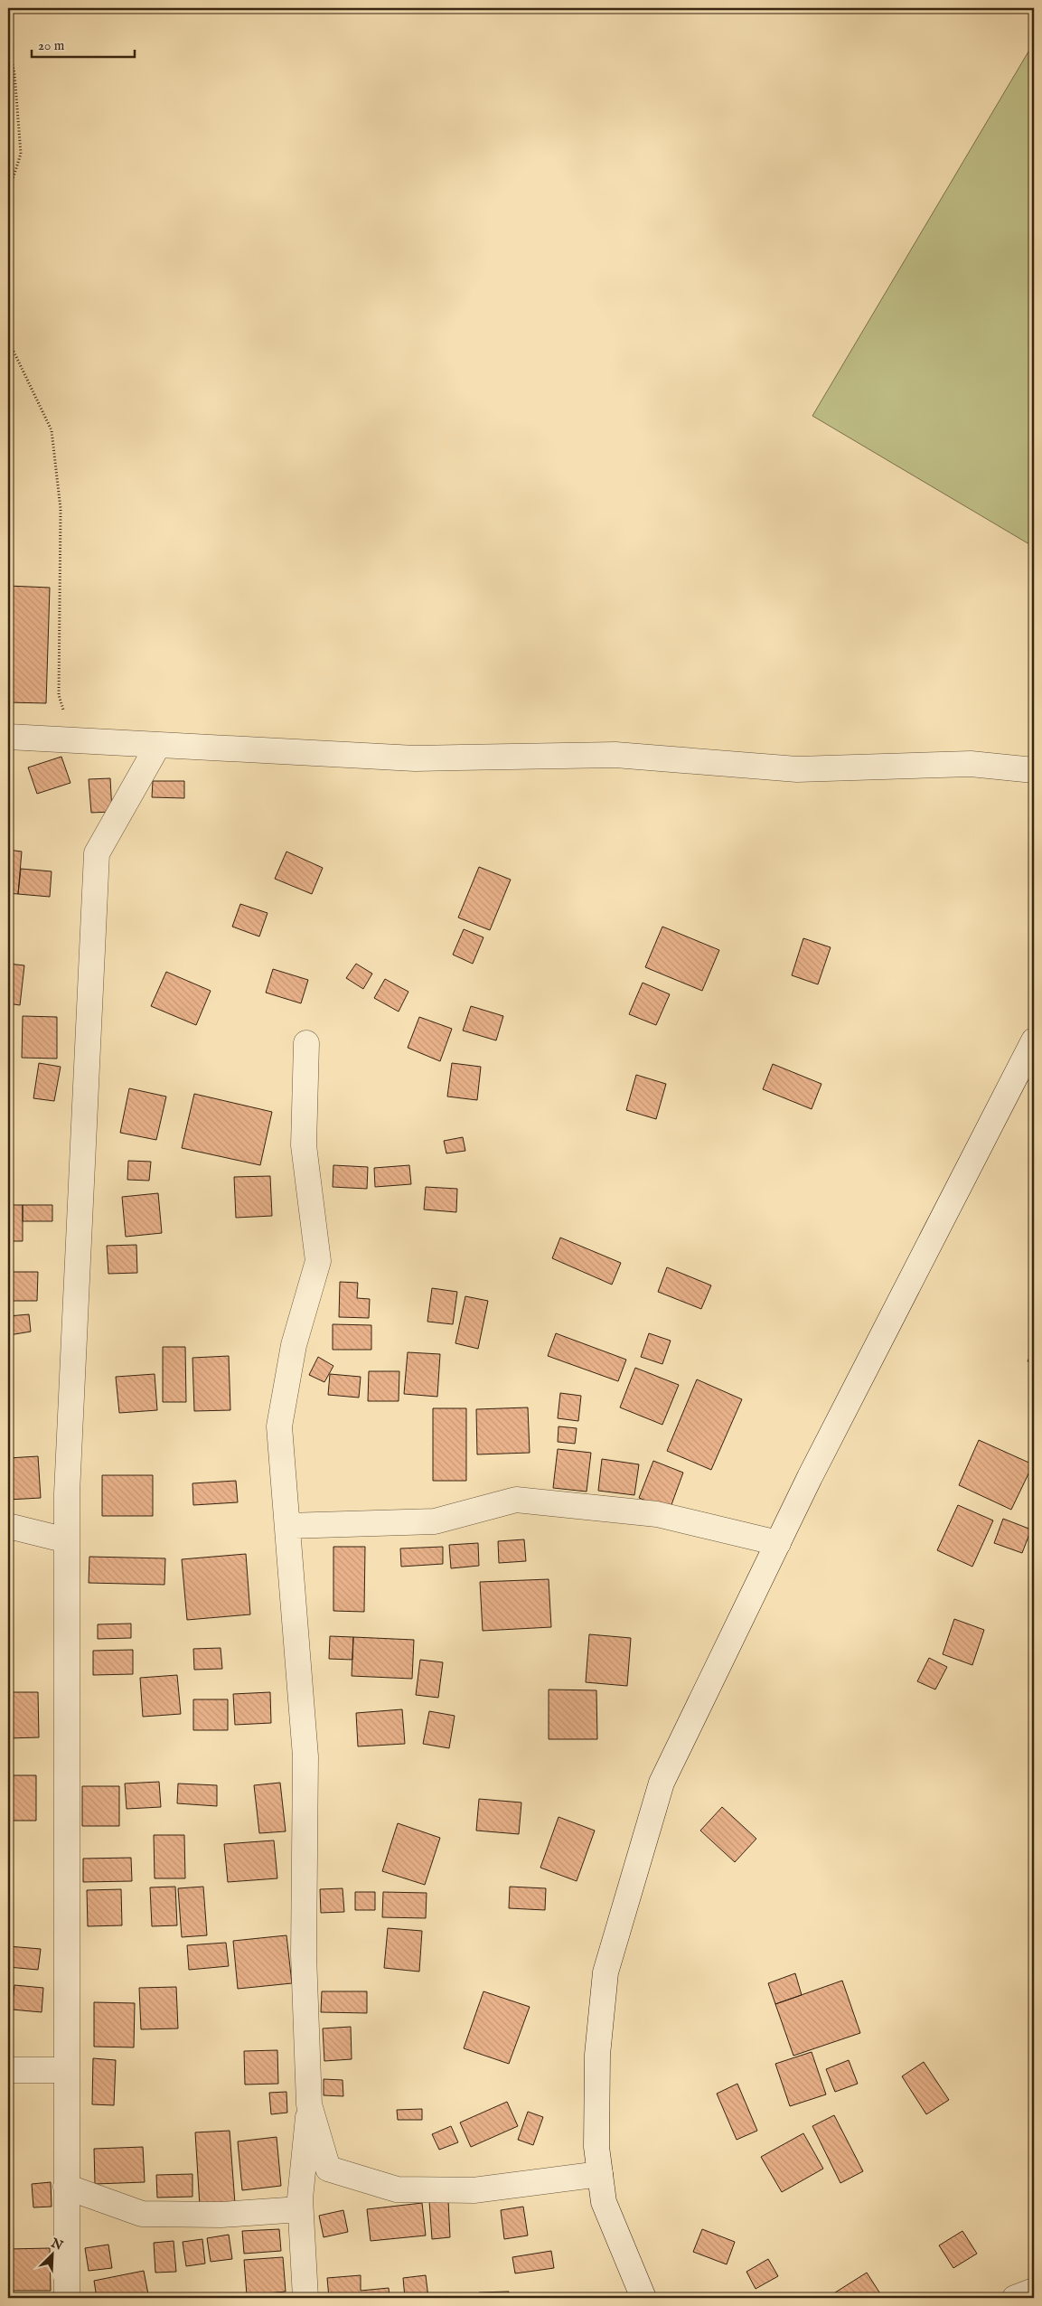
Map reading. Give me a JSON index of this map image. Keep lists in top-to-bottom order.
{
  "scale_bar": "20 m",
  "north": "top right"
}
